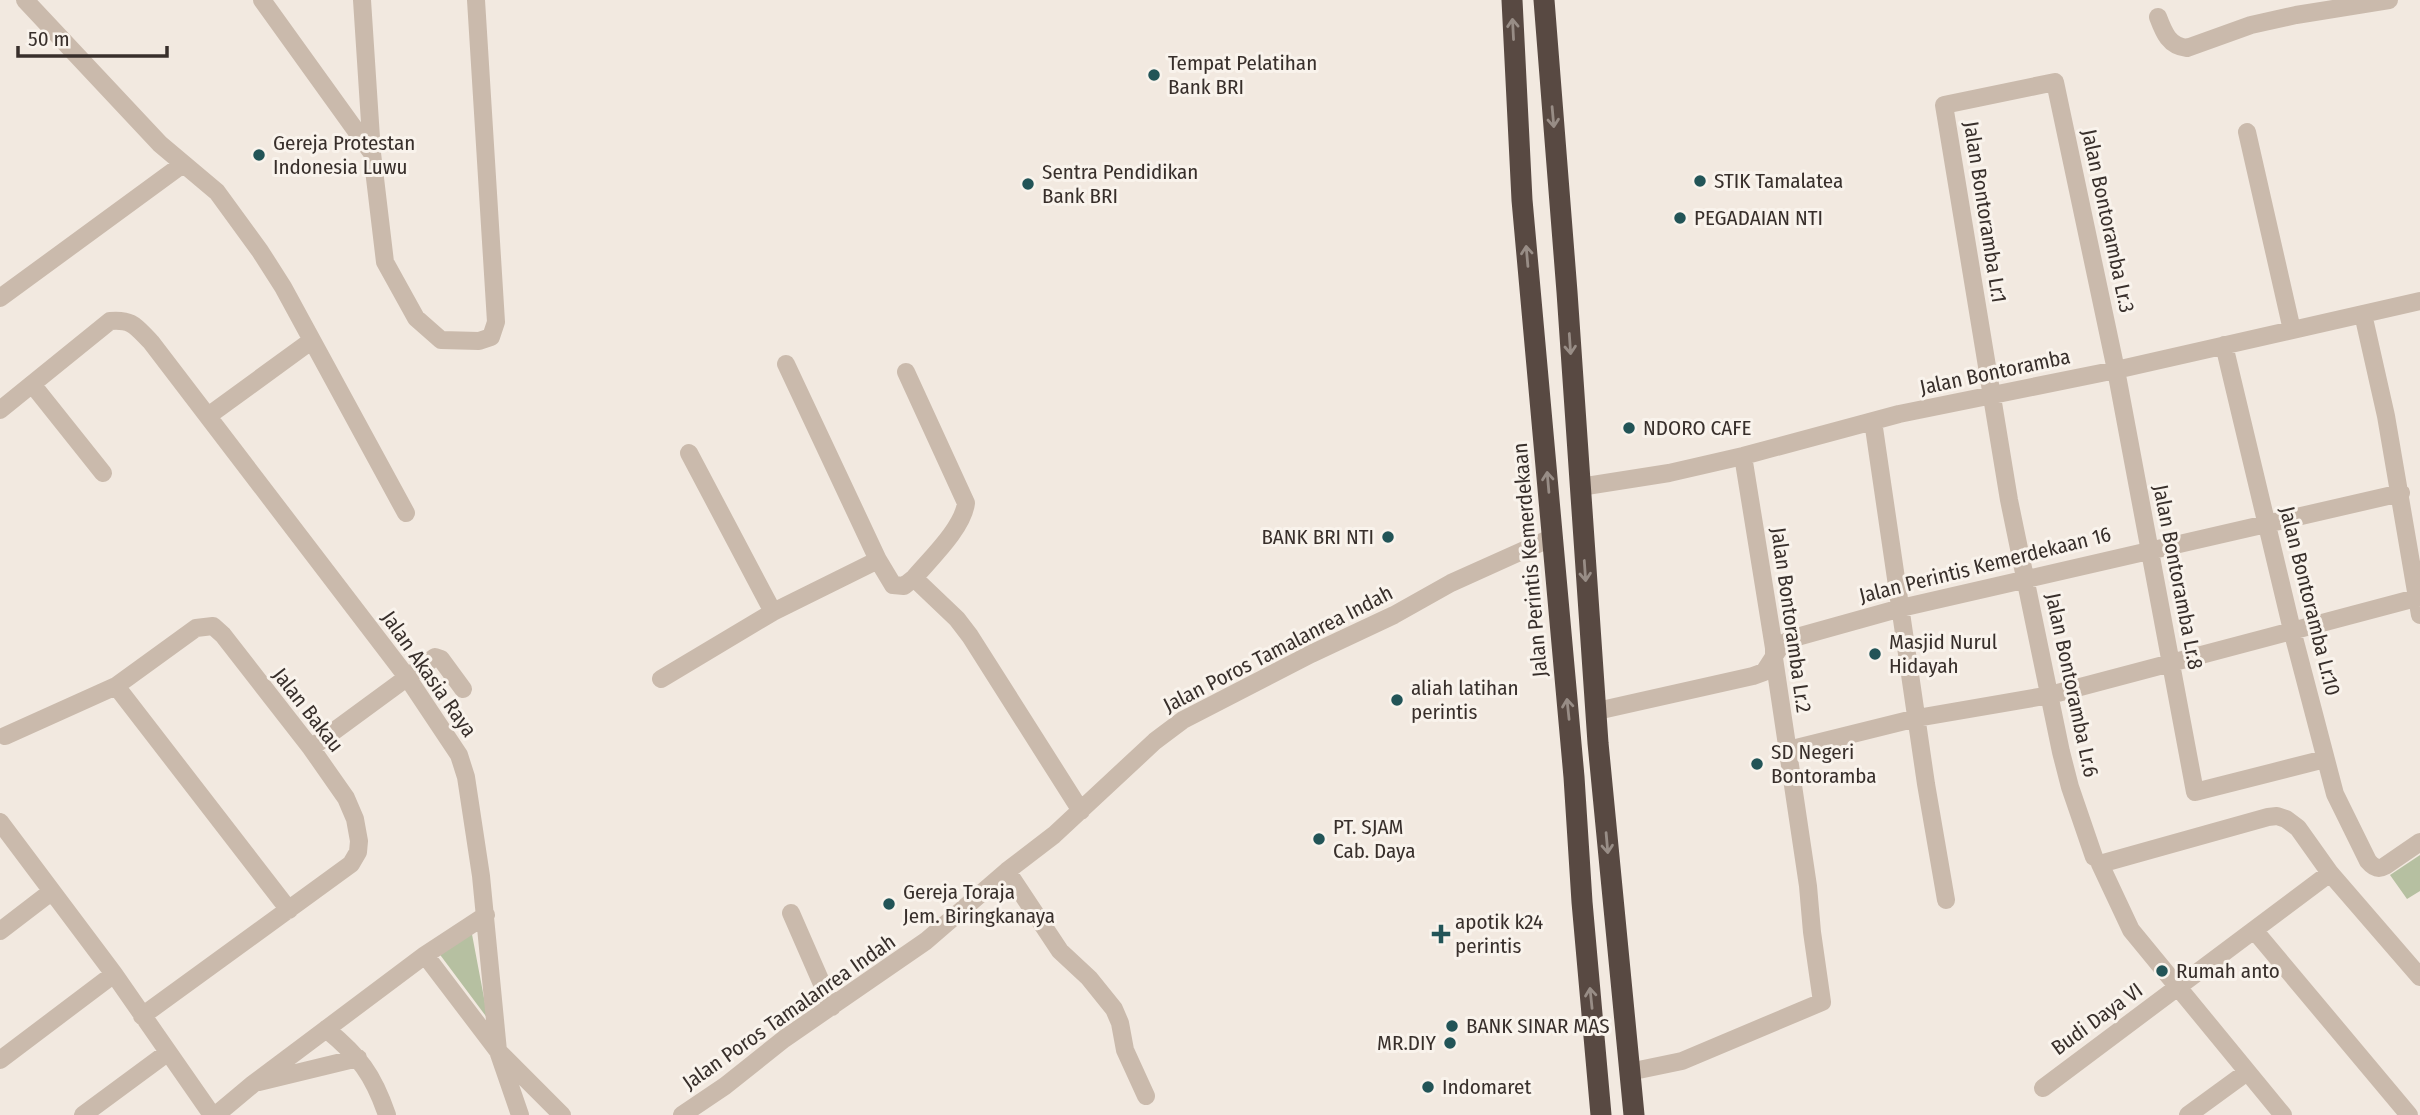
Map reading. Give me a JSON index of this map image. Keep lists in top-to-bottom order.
{
  "streets": {
    "highway": ["Jalan Perintis Kemerdekaan"],
    "street": [
      "Jalan Bontoramba Lr.1",
      "Jalan Bontoramba Lr.3",
      "Jalan Bontoramba",
      "Jalan Perintis Kemerdekaan 16",
      "Jalan Bontoramba Lr.8",
      "Jalan Bontoramba Lr.10",
      "Jalan Bontoramba Lr.2",
      "Jalan Poros Tamalanrea Indah",
      "Jalan Akasia Raya",
      "Jalan Bontoramba Lr.6",
      "Jalan Bakau",
      "Budi Daya VI"
    ]
  },
  "crossings": [
    ["Jalan Bontoramba Lr.1", "Jalan Bontoramba Lr.3"],
    ["Jalan Bontoramba Lr.1", "Jalan Bontoramba"],
    ["Jalan Bontoramba Lr.1", "Jalan Bontoramba Lr.6"],
    ["Jalan Bontoramba Lr.3", "Jalan Bontoramba"],
    ["Jalan Bontoramba Lr.3", "Jalan Bontoramba Lr.8"],
    ["Jalan Bontoramba", "Jalan Bontoramba Lr.8"],
    ["Jalan Bontoramba", "Jalan Bontoramba Lr.10"],
    ["Jalan Bontoramba", "Jalan Bontoramba Lr.2"],
    ["Jalan Bontoramba", "Jalan Bontoramba Lr.6"],
    ["Jalan Perintis Kemerdekaan", "Jalan Poros Tamalanrea Indah"],
    ["Jalan Perintis Kemerdekaan 16", "Jalan Bontoramba Lr.8"],
    ["Jalan Perintis Kemerdekaan 16", "Jalan Bontoramba Lr.10"],
    ["Jalan Perintis Kemerdekaan 16", "Jalan Bontoramba Lr.2"],
    ["Jalan Perintis Kemerdekaan 16", "Jalan Bontoramba Lr.6"],
    ["Jalan Bontoramba Lr.8", "Jalan Bontoramba Lr.10"]
  ],
  "places": {
    "other": [
      "Tempat Pelatihan Bank BRI",
      "Gereja Protestan Indonesia Luwu",
      "STIK Tamalatea",
      "Sentra Pendidikan Bank BRI",
      "PEGADAIAN NTI",
      "NDORO CAFE",
      "BANK BRI NTI",
      "Masjid Nurul Hidayah",
      "aliah latihan perintis",
      "SD Negeri Bontoramba",
      "PT. SJAM Cab. Daya",
      "Gereja Toraja Jem. Biringkanaya",
      "Rumah anto",
      "BANK SINAR MAS",
      "MR.DIY",
      "Indomaret"
    ],
    "health": ["apotik k24 perintis"]
  },
  "scale_bar": "50 m"
}
